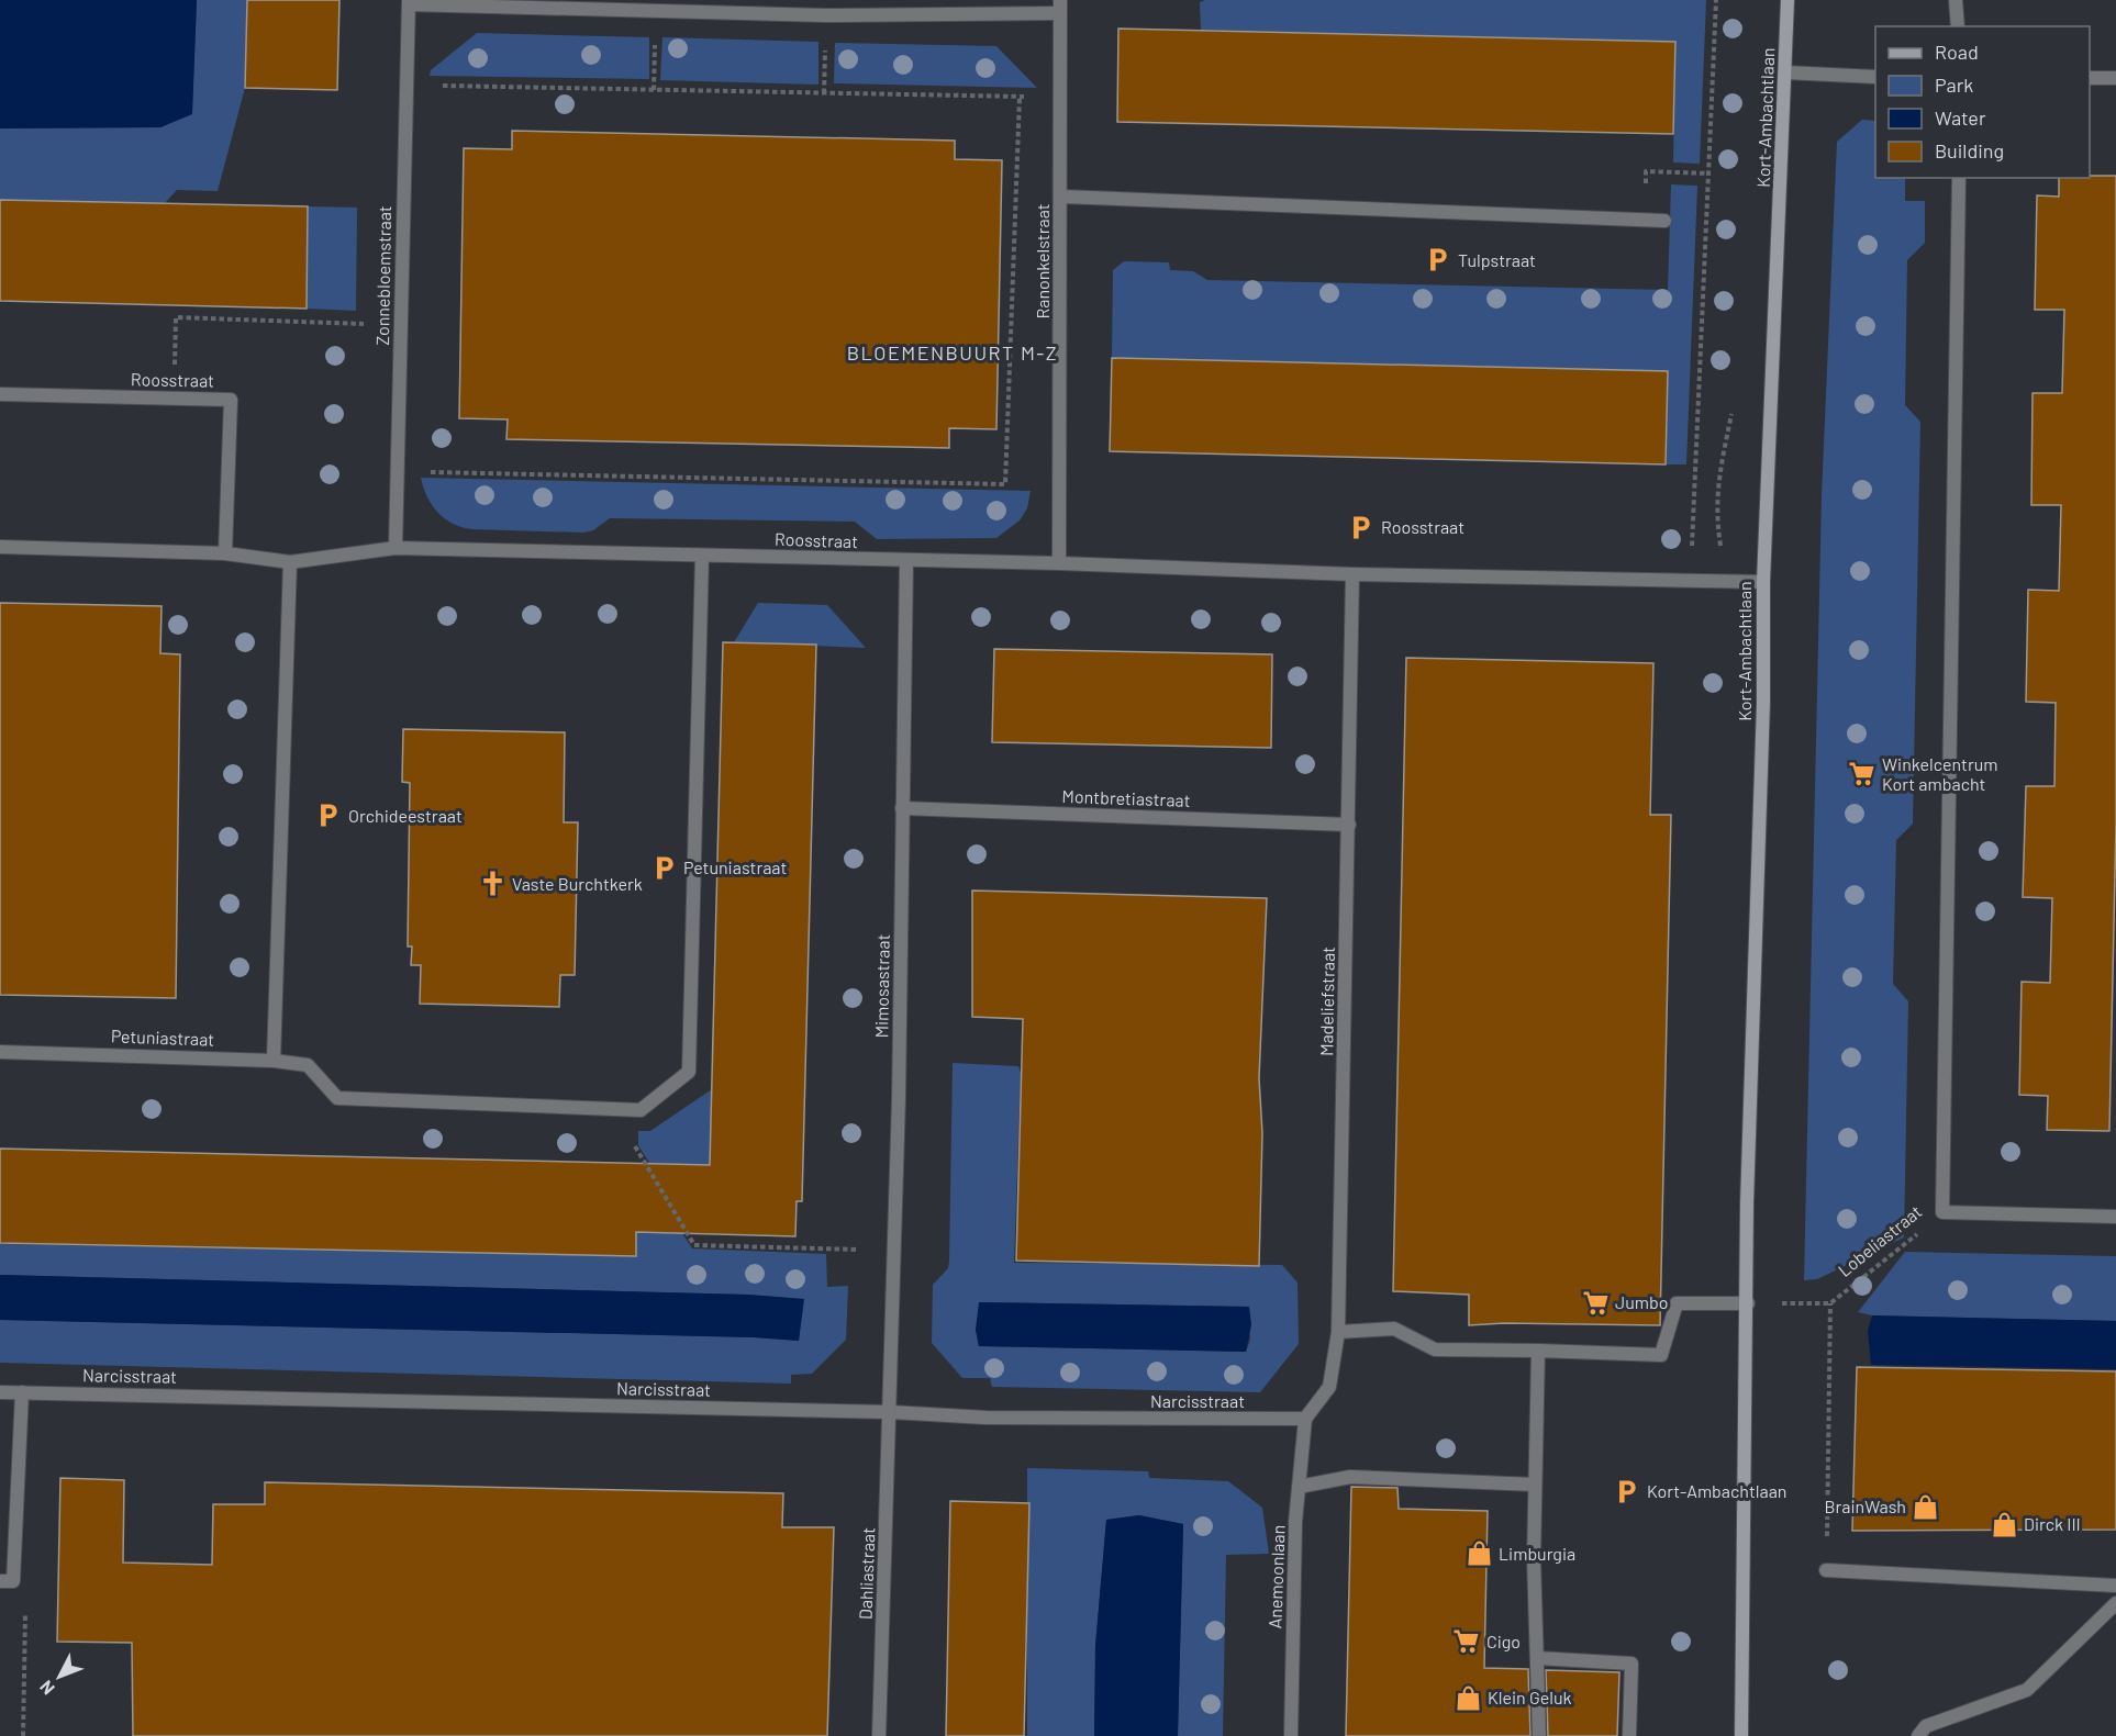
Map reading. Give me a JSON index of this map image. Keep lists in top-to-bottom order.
{
  "streets": {
    "street": [
      "Kort-Ambachtlaan",
      "Ranonkelstraat",
      "Zonnebloemstraat",
      "Roosstraat",
      "Montbretiastraat",
      "Mimosastraat",
      "Madeliefstraat",
      "Petuniastraat",
      "Lobeliastraat",
      "Narcisstraat",
      "Dahliastraat",
      "Anemoonlaan"
    ]
  },
  "crossings": [
    ["Kort-Ambachtlaan", "Roosstraat"],
    ["Ranonkelstraat", "Zonnebloemstraat"],
    ["Ranonkelstraat", "Roosstraat"],
    ["Zonnebloemstraat", "Roosstraat"],
    ["Roosstraat", "Mimosastraat"],
    ["Roosstraat", "Madeliefstraat"],
    ["Roosstraat", "Petuniastraat"],
    ["Montbretiastraat", "Mimosastraat"],
    ["Montbretiastraat", "Madeliefstraat"],
    ["Mimosastraat", "Narcisstraat"],
    ["Mimosastraat", "Dahliastraat"],
    ["Madeliefstraat", "Narcisstraat"],
    ["Madeliefstraat", "Anemoonlaan"],
    ["Narcisstraat", "Dahliastraat"],
    ["Narcisstraat", "Anemoonlaan"]
  ],
  "districts": ["BLOEMENBUURT M-Z"],
  "places": {
    "parking": [
      "Tulpstraat",
      "Roosstraat",
      "Orchideestraat",
      "Petuniastraat",
      "Kort-Ambachtlaan"
    ],
    "supermarket": ["Winkelcentrum Kort ambacht", "Jumbo", "Cigo"],
    "church": ["Vaste Burchtkerk"],
    "shop": [
      "BrainWash",
      "Dirck III",
      "Limburgia",
      "Klein Geluk"
    ]
  },
  "legend": [
    "Road",
    "Park",
    "Water",
    "Building"
  ],
  "north": "bottom left"
}
